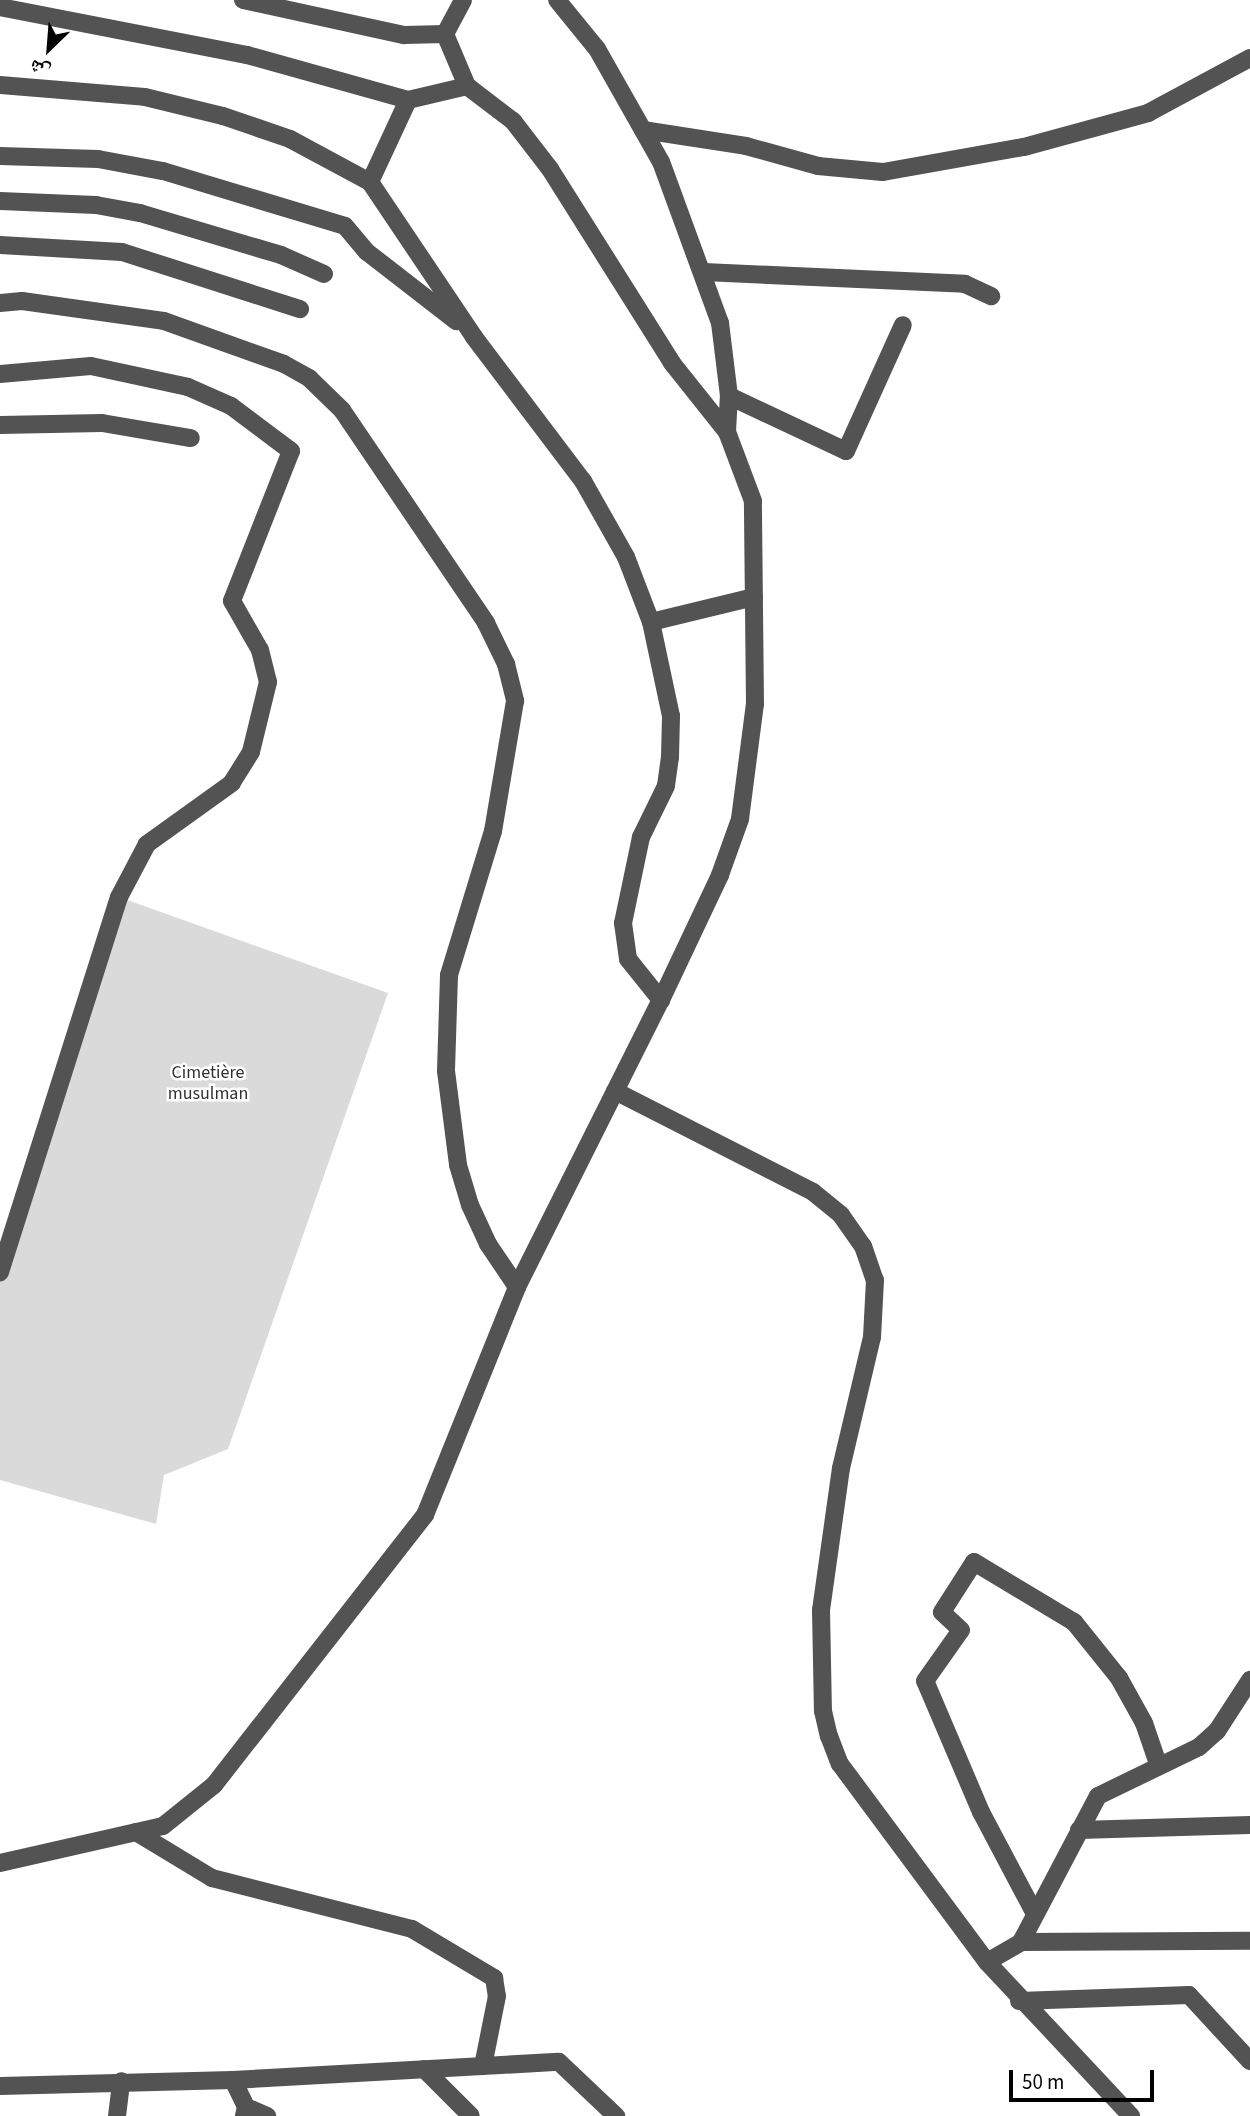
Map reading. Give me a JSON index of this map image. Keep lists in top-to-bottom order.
{
  "parks": ["Cimetière musulman"],
  "scale_bar": "50 m",
  "north": "bottom left"
}
